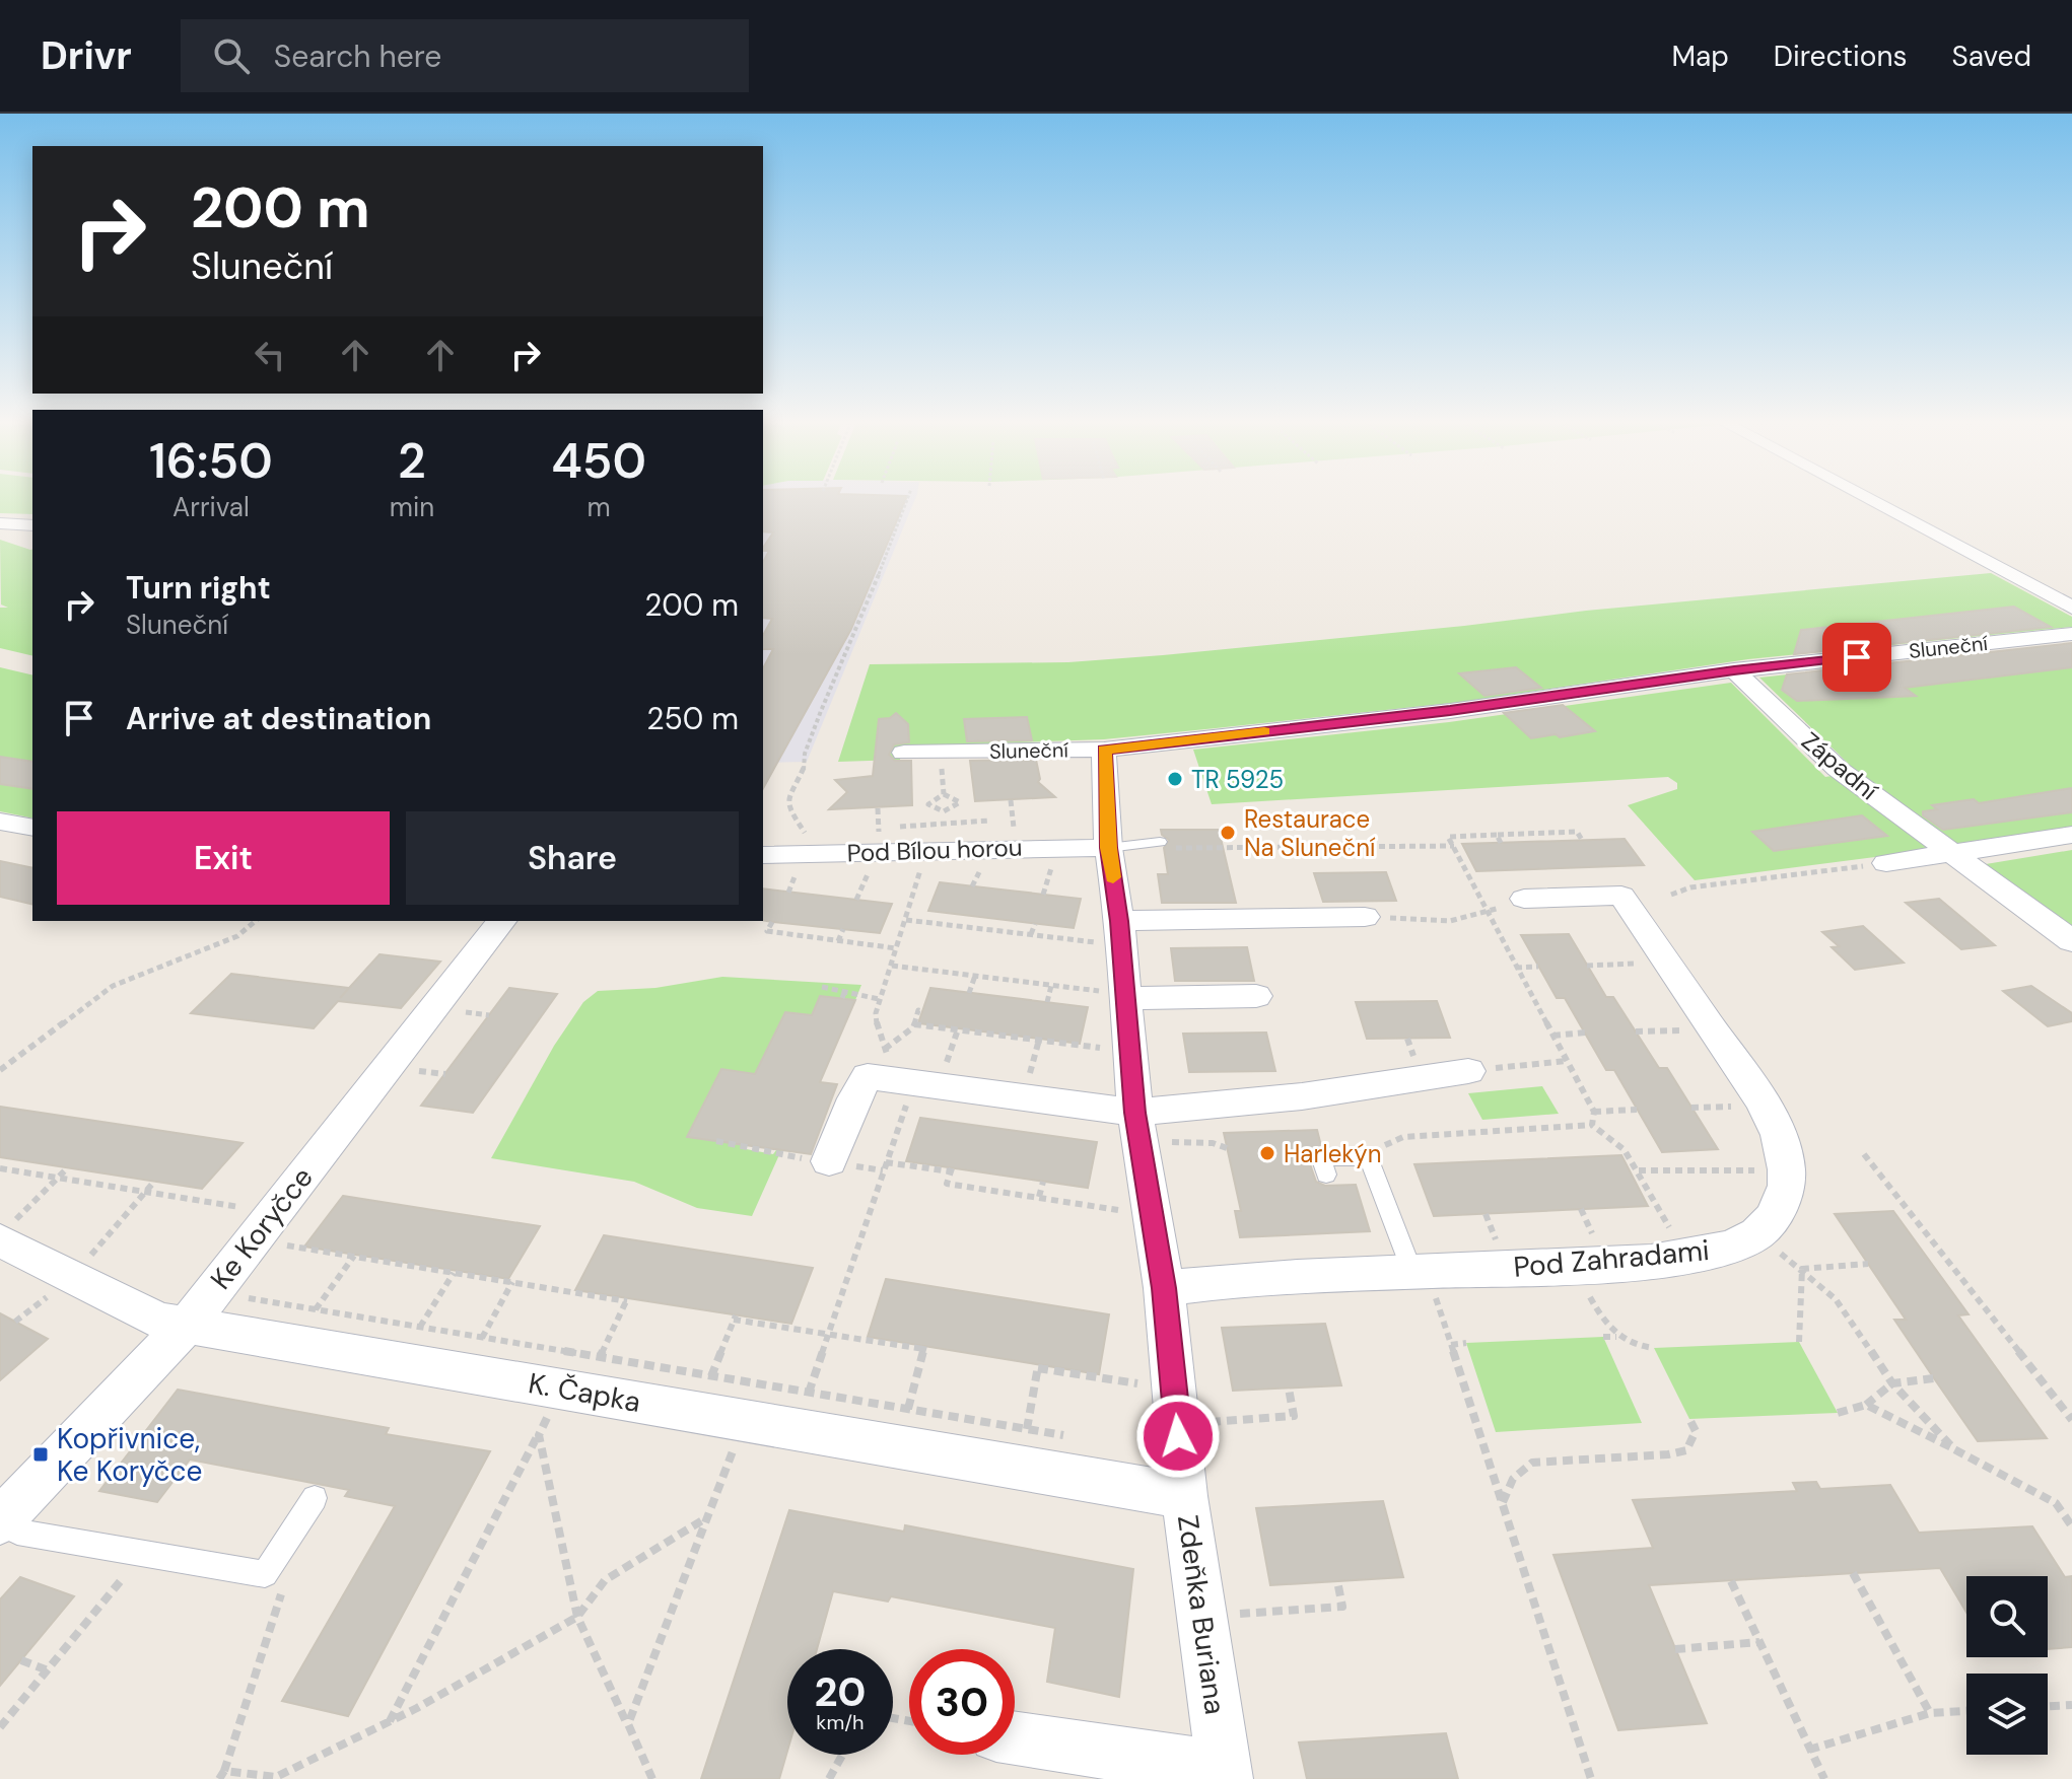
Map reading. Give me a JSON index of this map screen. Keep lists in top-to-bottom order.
{
  "streets": {
    "street": [
      "Sluneční",
      "Západní",
      "Pod Bílou horou",
      "Ke Koryčce",
      "Pod Zahradami",
      "K. Čapka",
      "Zdeňka Buriana"
    ]
  },
  "crossings": [
    ["Sluneční", "Západní"],
    ["Sluneční", "Zdeňka Buriana"],
    ["Pod Bílou horou", "Zdeňka Buriana"],
    ["Ke Koryčce", "K. Čapka"],
    ["Pod Zahradami", "Zdeňka Buriana"],
    ["K. Čapka", "Zdeňka Buriana"]
  ],
  "places": {
    "other": ["TR 5925", "Restaurace Na Sluneční", "Harlekýn"],
    "transit": ["Kopřivnice, Ke Koryčce"]
  },
  "page": {
    "header": "Drivr",
    "search": "Search here",
    "nav": ["Map", "Directions", "Saved"],
    "turn": ["200 m", "Sluneční"],
    "eta": [
      "16:50",
      "Arrival",
      "2",
      "min",
      "450",
      "m"
    ],
    "list": [
      {
        "name": "Turn right",
        "note": "Sluneční",
        "value": "200 m"
      },
      {
        "name": "Arrive at destination",
        "value": "250 m"
      }
    ],
    "buttons": ["Exit", "Share"],
    "speed": "20 km/h",
    "limit": "30"
  }
}
